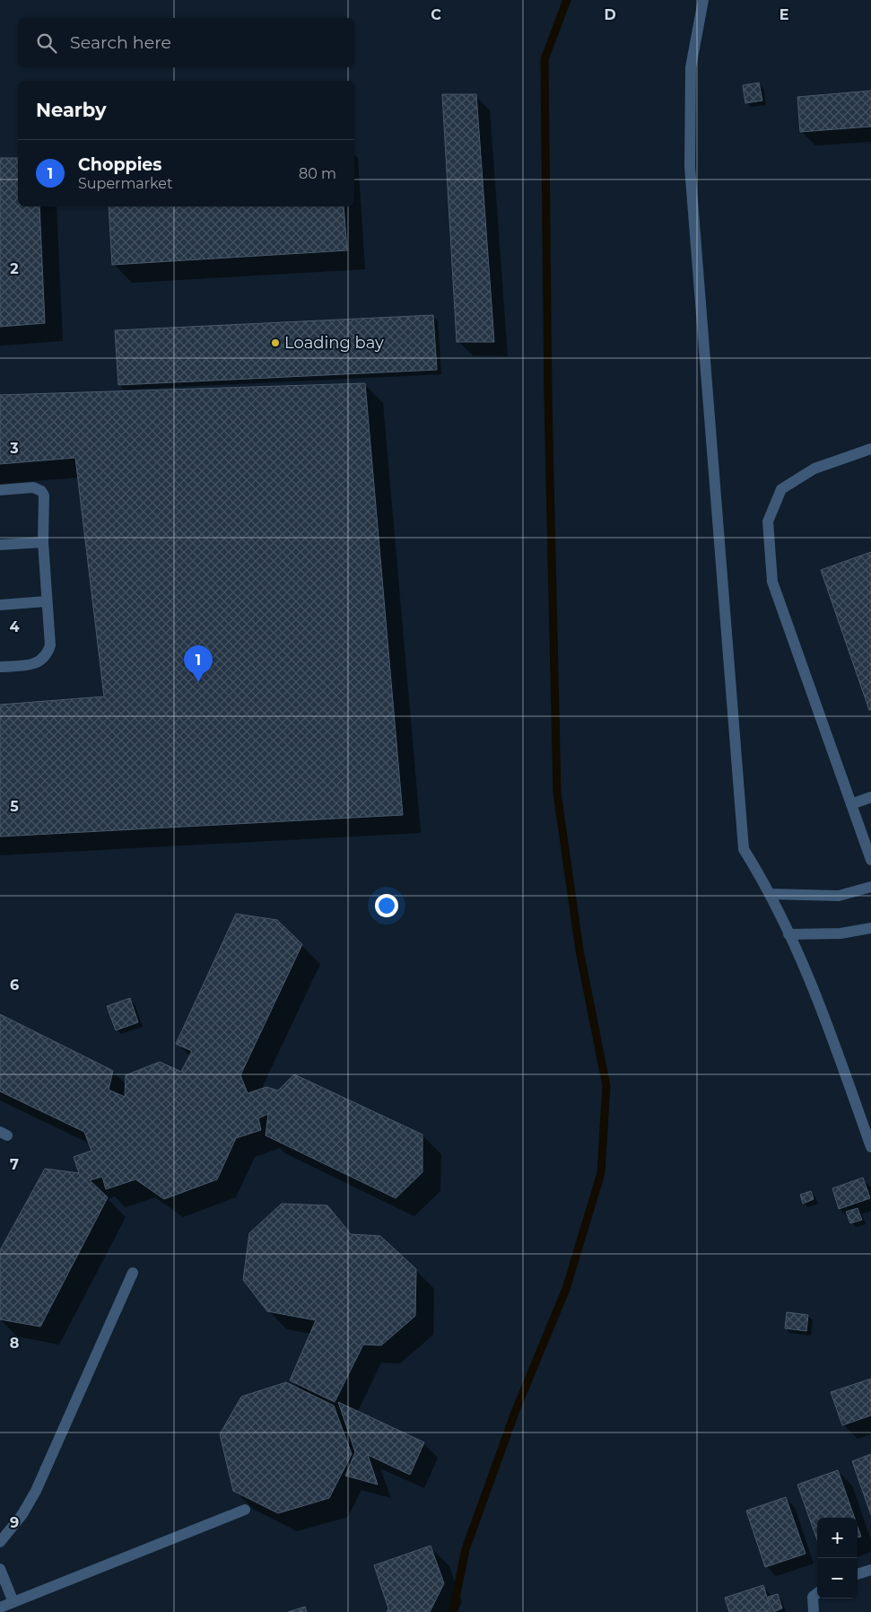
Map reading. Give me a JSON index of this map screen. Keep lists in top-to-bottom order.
{
  "places": ["Loading bay"],
  "page": {
    "search": "Search here",
    "heading": "Nearby",
    "list": [
      {
        "mark": "1",
        "name": "Choppies",
        "note": "Supermarket",
        "value": "80 m"
      }
    ],
    "pins": "1",
    "map_buttons": ["+", "−"]
  },
  "grid": {
    "columns": ["C", "D", "E"],
    "rows": [
      "2",
      "3",
      "4",
      "5",
      "6",
      "7",
      "8",
      "9"
    ]
  }
}
